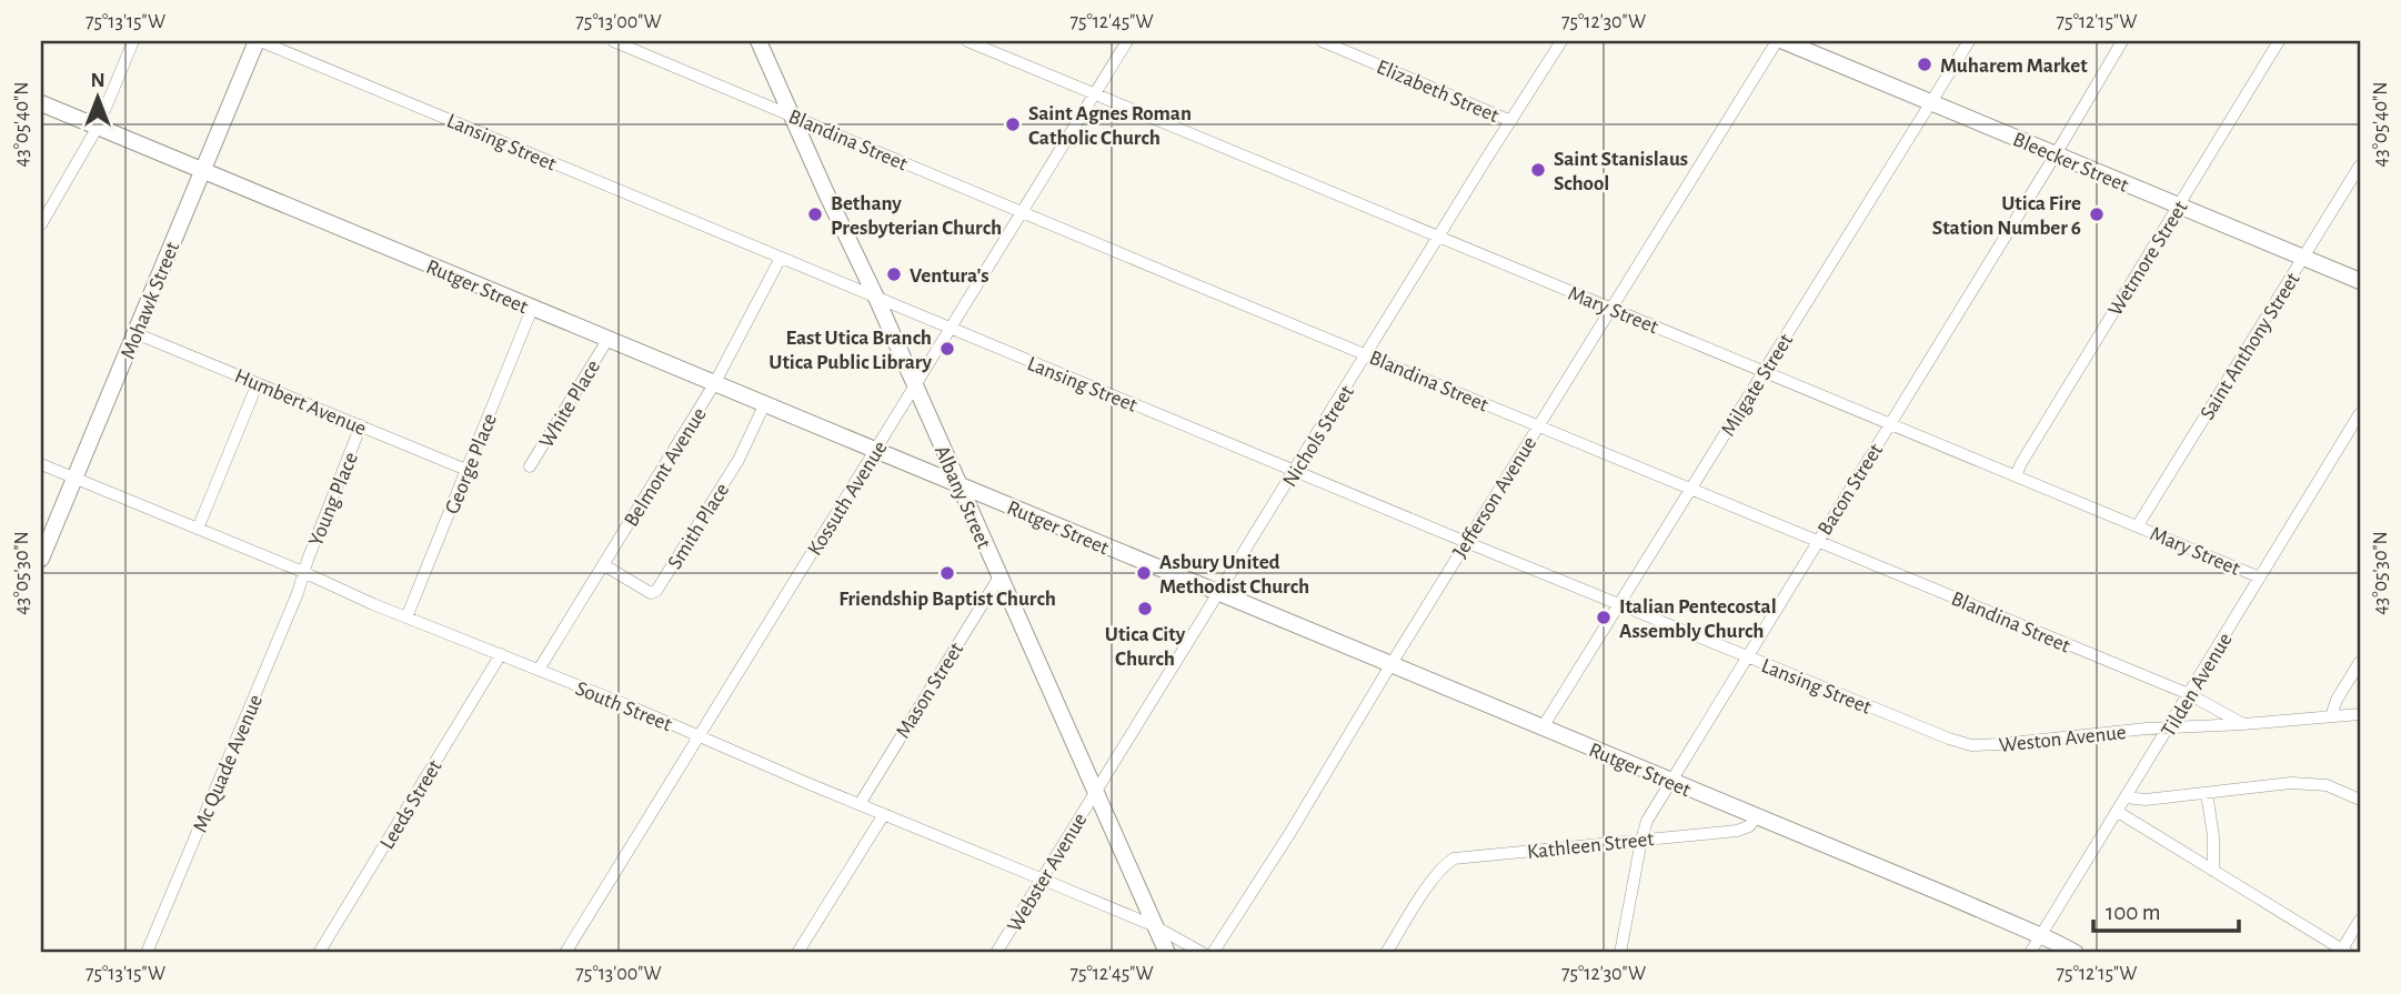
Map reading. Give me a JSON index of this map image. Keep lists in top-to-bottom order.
{
  "streets": {
    "street": [
      "Elizabeth Street",
      "Blandina Street",
      "Lansing Street",
      "Bleecker Street",
      "Wetmore Street",
      "Rutger Street",
      "Mohawk Street",
      "Mary Street",
      "Saint Anthony Street",
      "Milgate Street",
      "Humbert Avenue",
      "White Place",
      "Nichols Street",
      "George Place",
      "Belmont Avenue",
      "Bacon Street",
      "Albany Street",
      "Jefferson Avenue",
      "Kossuth Avenue",
      "Young Place",
      "Smith Place",
      "Tilden Avenue",
      "Mason Street",
      "South Street",
      "Weston Avenue",
      "Mc Quade Avenue",
      "Leeds Street",
      "Kathleen Street",
      "Webster Avenue"
    ]
  },
  "crossings": [
    ["Elizabeth Street", "Nichols Street"],
    ["Blandina Street", "Milgate Street"],
    ["Blandina Street", "Nichols Street"],
    ["Blandina Street", "Bacon Street"],
    ["Blandina Street", "Albany Street"],
    ["Blandina Street", "Jefferson Avenue"],
    ["Blandina Street", "Kossuth Avenue"],
    ["Blandina Street", "Tilden Avenue"],
    ["Blandina Street", "Weston Avenue"],
    ["Lansing Street", "Mohawk Street"],
    ["Lansing Street", "Milgate Street"],
    ["Lansing Street", "Nichols Street"],
    ["Lansing Street", "Belmont Avenue"],
    ["Lansing Street", "Bacon Street"],
    ["Lansing Street", "Albany Street"],
    ["Lansing Street", "Jefferson Avenue"],
    ["Lansing Street", "Kossuth Avenue"],
    ["Lansing Street", "Weston Avenue"],
    ["Bleecker Street", "Wetmore Street"],
    ["Bleecker Street", "Saint Anthony Street"],
    ["Bleecker Street", "Milgate Street"],
    ["Bleecker Street", "Bacon Street"],
    ["Wetmore Street", "Mary Street"],
    ["Rutger Street", "Mohawk Street"],
    ["Rutger Street", "Milgate Street"],
    ["Rutger Street", "White Place"],
    ["Rutger Street", "Nichols Street"],
    ["Rutger Street", "George Place"],
    ["Rutger Street", "Belmont Avenue"],
    ["Rutger Street", "Bacon Street"],
    ["Rutger Street", "Albany Street"],
    ["Rutger Street", "Jefferson Avenue"],
    ["Rutger Street", "Kossuth Avenue"],
    ["Rutger Street", "Smith Place"],
    ["Rutger Street", "Tilden Avenue"],
    ["Rutger Street", "Kathleen Street"],
    ["Mohawk Street", "Humbert Avenue"],
    ["Mohawk Street", "South Street"],
    ["Mary Street", "Saint Anthony Street"],
    ["Mary Street", "Milgate Street"],
    ["Mary Street", "Nichols Street"],
    ["Mary Street", "Bacon Street"],
    ["Mary Street", "Jefferson Avenue"],
    ["Mary Street", "Kossuth Avenue"],
    ["Mary Street", "Tilden Avenue"],
    ["Humbert Avenue", "George Place"],
    ["Humbert Avenue", "Young Place"],
    ["Nichols Street", "Albany Street"],
    ["Nichols Street", "Webster Avenue"],
    ["George Place", "South Street"],
    ["Belmont Avenue", "Smith Place"],
    ["Belmont Avenue", "South Street"],
    ["Bacon Street", "Kathleen Street"],
    ["Albany Street", "Kossuth Avenue"],
    ["Albany Street", "Mason Street"],
    ["Albany Street", "South Street"],
    ["Albany Street", "Webster Avenue"],
    ["Kossuth Avenue", "South Street"],
    ["Young Place", "South Street"],
    ["Young Place", "Mc Quade Avenue"],
    ["Tilden Avenue", "Weston Avenue"],
    ["Mason Street", "South Street"],
    ["South Street", "Mc Quade Avenue"],
    ["South Street", "Leeds Street"],
    ["South Street", "Webster Avenue"]
  ],
  "places": [
    "Muharem Market",
    "Saint Agnes Roman Catholic Church",
    "Saint Stanislaus School",
    "Bethany Presbyterian Church",
    "Utica Fire Station Number 6",
    "Ventura's",
    "East Utica Branch Utica Public Library",
    "Friendship Baptist Church",
    "Asbury United Methodist Church",
    "Utica City Church",
    "Italian Pentecostal Assembly Church"
  ],
  "scale_bar": "100 m",
  "north": "top",
  "coordinates": [
    "75°13'15\"W",
    "75°13'00\"W",
    "75°12'45\"W",
    "75°12'30\"W",
    "75°12'15\"W",
    "43°05'40\"N",
    "43°05'30\"N"
  ]
}
